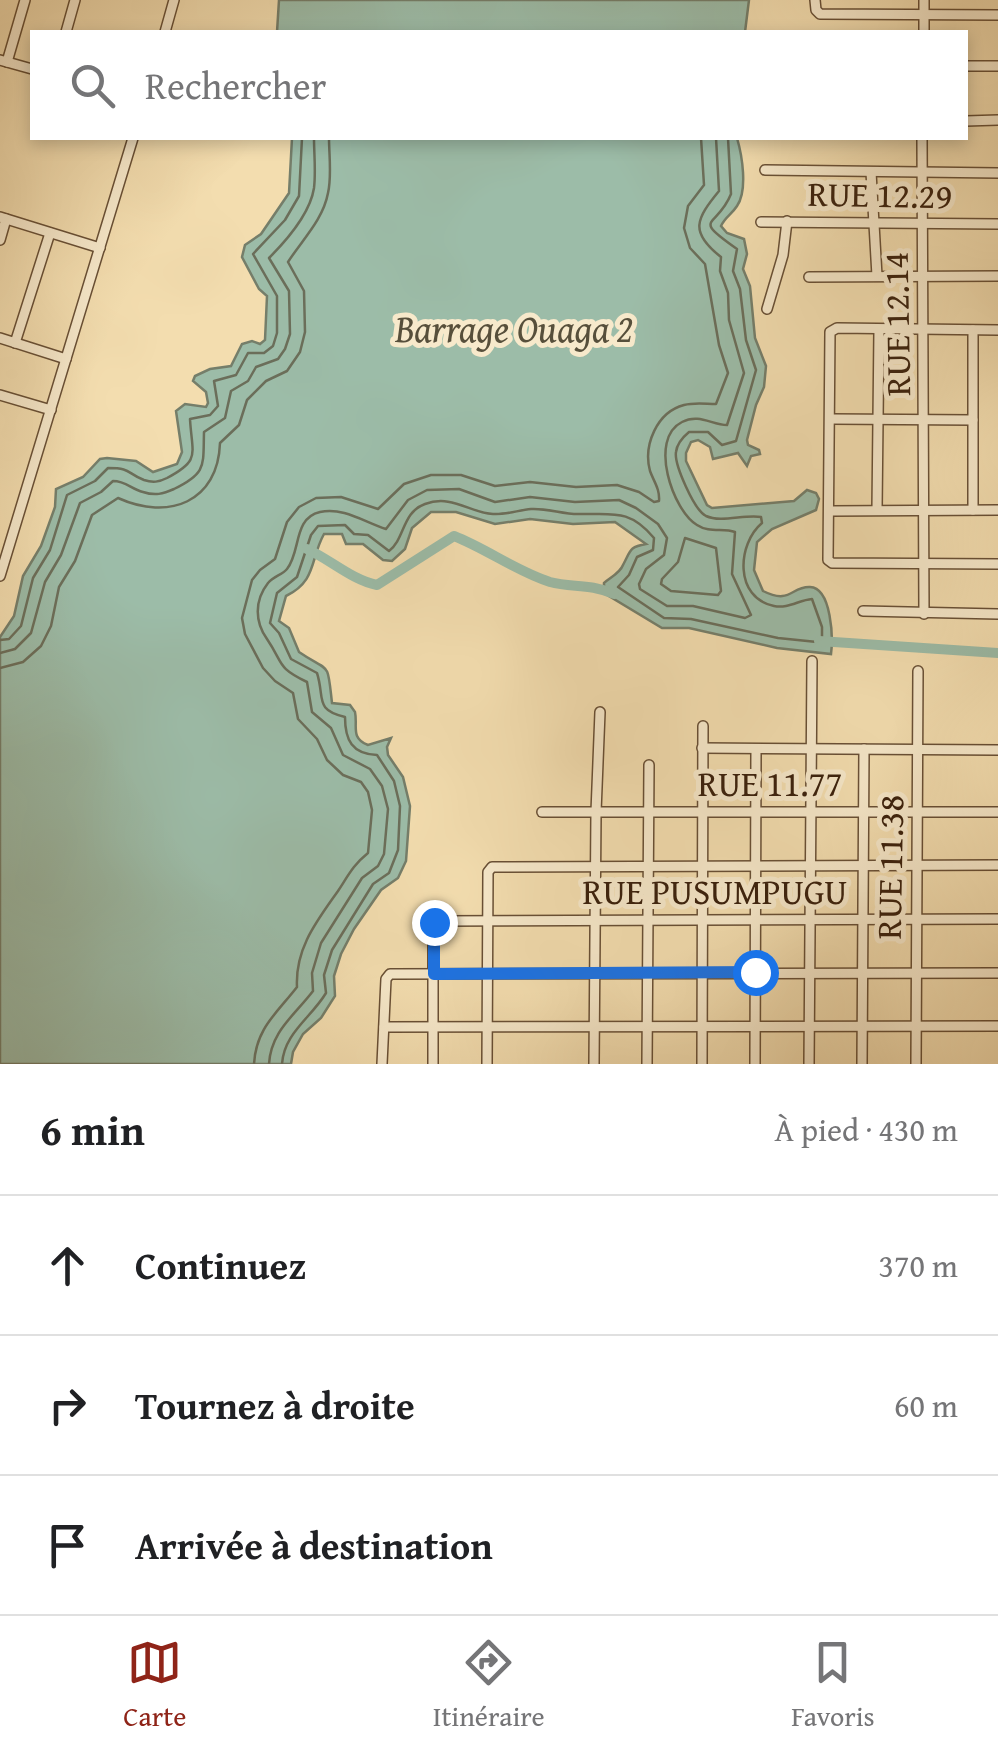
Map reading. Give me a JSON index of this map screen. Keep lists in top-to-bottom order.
{
  "streets": {
    "street": [
      "RUE 12.29",
      "RUE 12.14",
      "RUE 11.77",
      "RUE 11.38",
      "RUE PUSUMPUGU"
    ]
  },
  "crossings": [
    ["RUE 12.29", "RUE 12.14"],
    ["RUE 11.77", "RUE 11.38"],
    ["RUE 11.38", "RUE PUSUMPUGU"]
  ],
  "water": ["Barrage Ouaga 2"],
  "page": {
    "search": "Rechercher",
    "heading": ["6 min", "À pied · 430 m"],
    "list": [
      ["Continuez", "370 m"],
      ["Tournez à droite", "60 m"],
      "Arrivée à destination"
    ],
    "nav": ["Carte", "Itinéraire", "Favoris"]
  }
}
